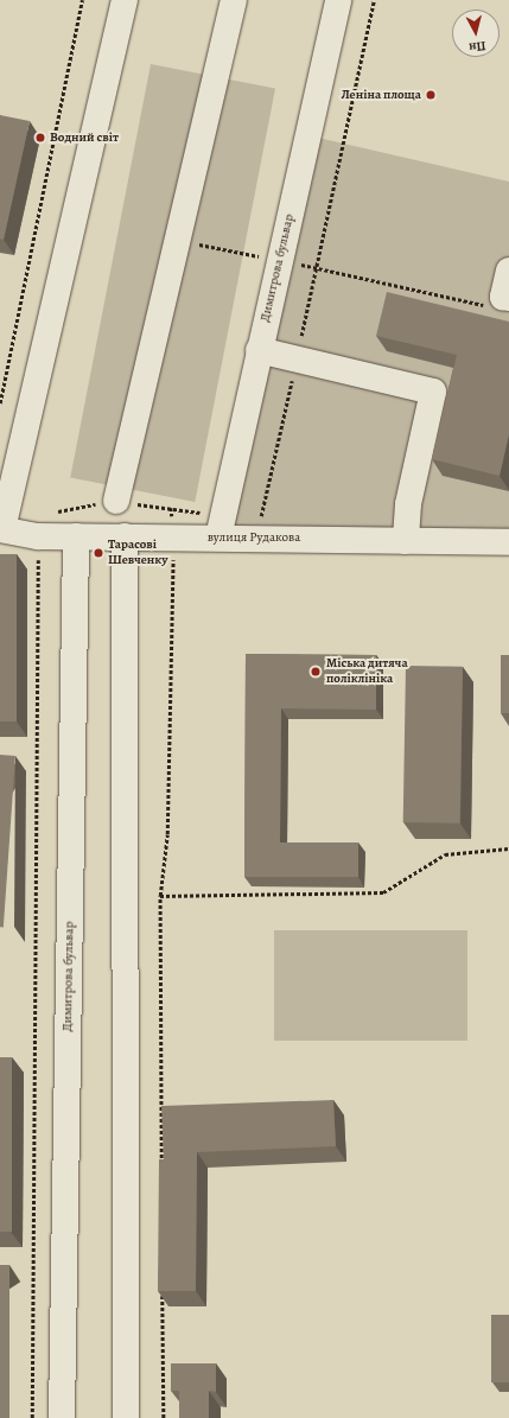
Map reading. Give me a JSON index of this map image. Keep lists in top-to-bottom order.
{
  "streets": {
    "street": ["Димитрова бульвар", "вулиця Рудакова"]
  },
  "crossings": [
    ["Димитрова бульвар", "вулиця Рудакова"]
  ],
  "places": [
    "Леніна площа",
    "Водний світ",
    "Тарасові Шевченку",
    "Міська дитяча поліклініка"
  ],
  "north": "bottom"
}
